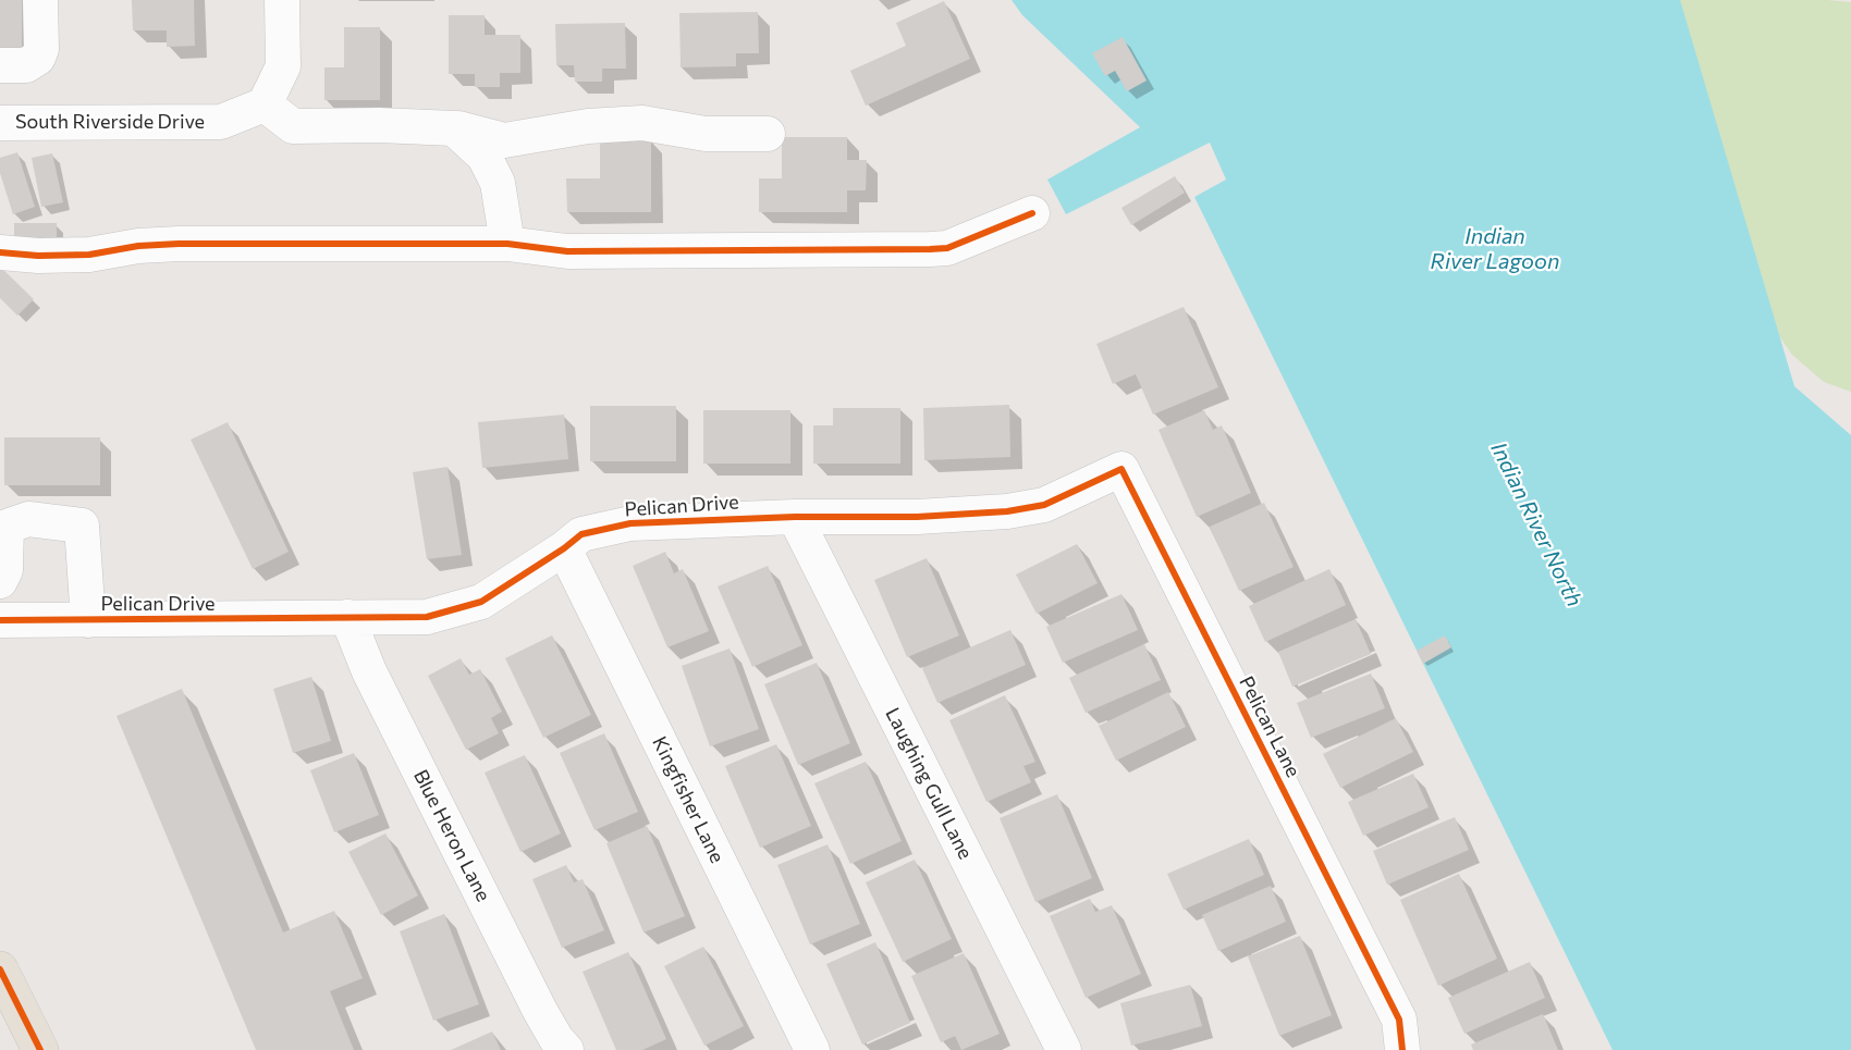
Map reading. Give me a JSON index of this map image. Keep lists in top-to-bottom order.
{
  "streets": {
    "street": [
      "South Riverside Drive",
      "Pelican Drive",
      "Pelican Lane",
      "Laughing Gull Lane",
      "Kingfisher Lane",
      "Blue Heron Lane"
    ]
  },
  "crossings": [
    ["Pelican Drive", "Pelican Lane"],
    ["Pelican Drive", "Laughing Gull Lane"],
    ["Pelican Drive", "Kingfisher Lane"],
    ["Pelican Drive", "Blue Heron Lane"]
  ],
  "water": ["Indian River Lagoon", "Indian River North"]
}
